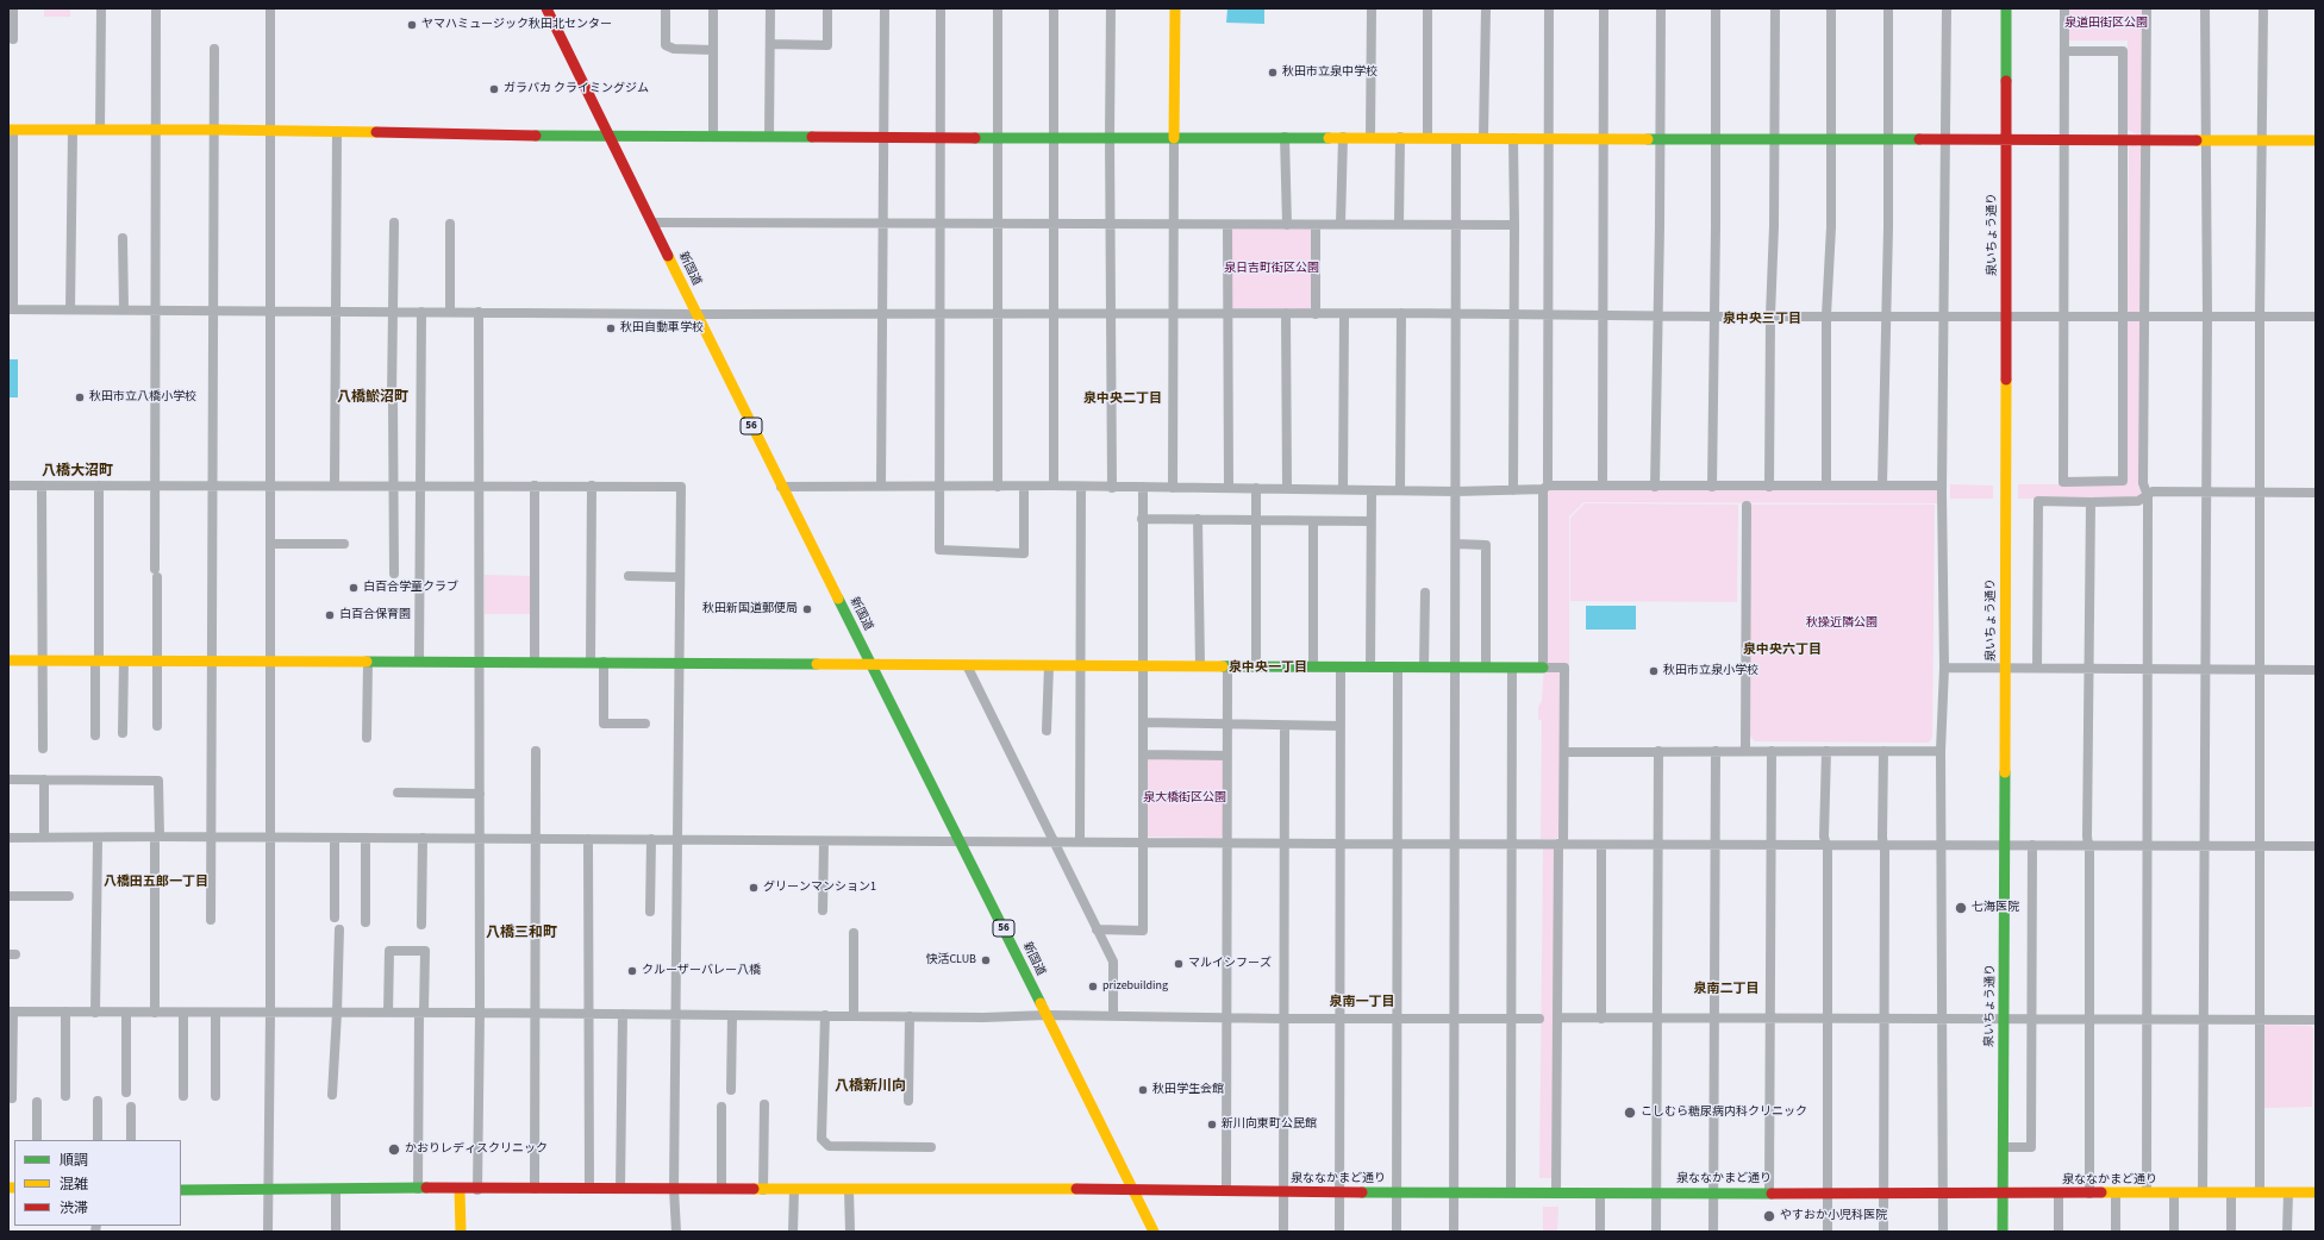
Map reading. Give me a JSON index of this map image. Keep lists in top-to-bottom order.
{
  "streets": {
    "street": [
      "泉いちょう通り",
      "新国道",
      "56",
      "泉ななかまど通り"
    ]
  },
  "crossings": [
    ["泉いちょう通り", "泉ななかまど通り"],
    ["新国道", "泉ななかまど通り"]
  ],
  "districts": [
    "泉中央三丁目",
    "八橋鯲沼町",
    "泉中央二丁目",
    "八橋大沼町",
    "泉中央六丁目",
    "泉中央一丁目",
    "八橋田五郎一丁目",
    "八橋三和町",
    "泉南二丁目",
    "泉南一丁目",
    "八橋新川向"
  ],
  "parks": [
    "泉道田街区公園",
    "泉日吉町街区公園",
    "秋操近隣公園",
    "泉大橋街区公園"
  ],
  "places": [
    "ヤマハミュージック秋田北センター",
    "秋田市立泉中学校",
    "ガラパカ クライミングジム",
    "秋田自動車学校",
    "秋田市立八橋小学校",
    "白百合学童クラブ",
    "秋田新国道郵便局",
    "白百合保育園",
    "秋田市立泉小学校",
    "グリーンマンション1",
    "七海医院",
    "快活CLUB",
    "マルイシフーズ",
    "クルーザーバレー八橋",
    "prizebuilding",
    "秋田学生会館",
    "こしむら糖尿病内科クリニック",
    "新川向東町公民館",
    "かおりレディスクリニック",
    "やすおか小児科医院"
  ],
  "legend": ["順調", "混雑", "渋滞"]
}
